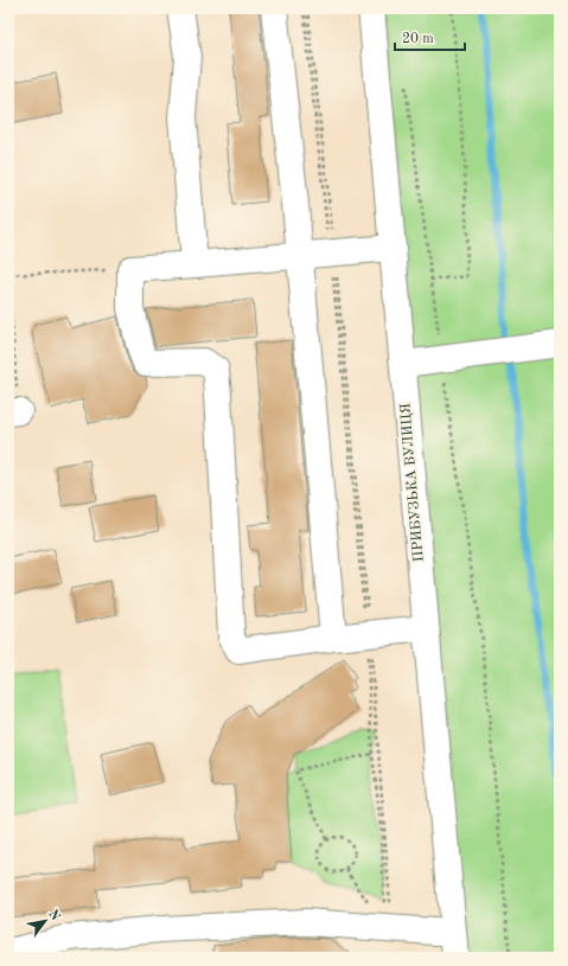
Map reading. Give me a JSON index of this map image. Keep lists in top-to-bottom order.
{
  "streets": {
    "street": ["ПРИБУЗЬКА ВУЛИЦЯ"]
  },
  "scale_bar": "20 m",
  "north": "top right"
}
